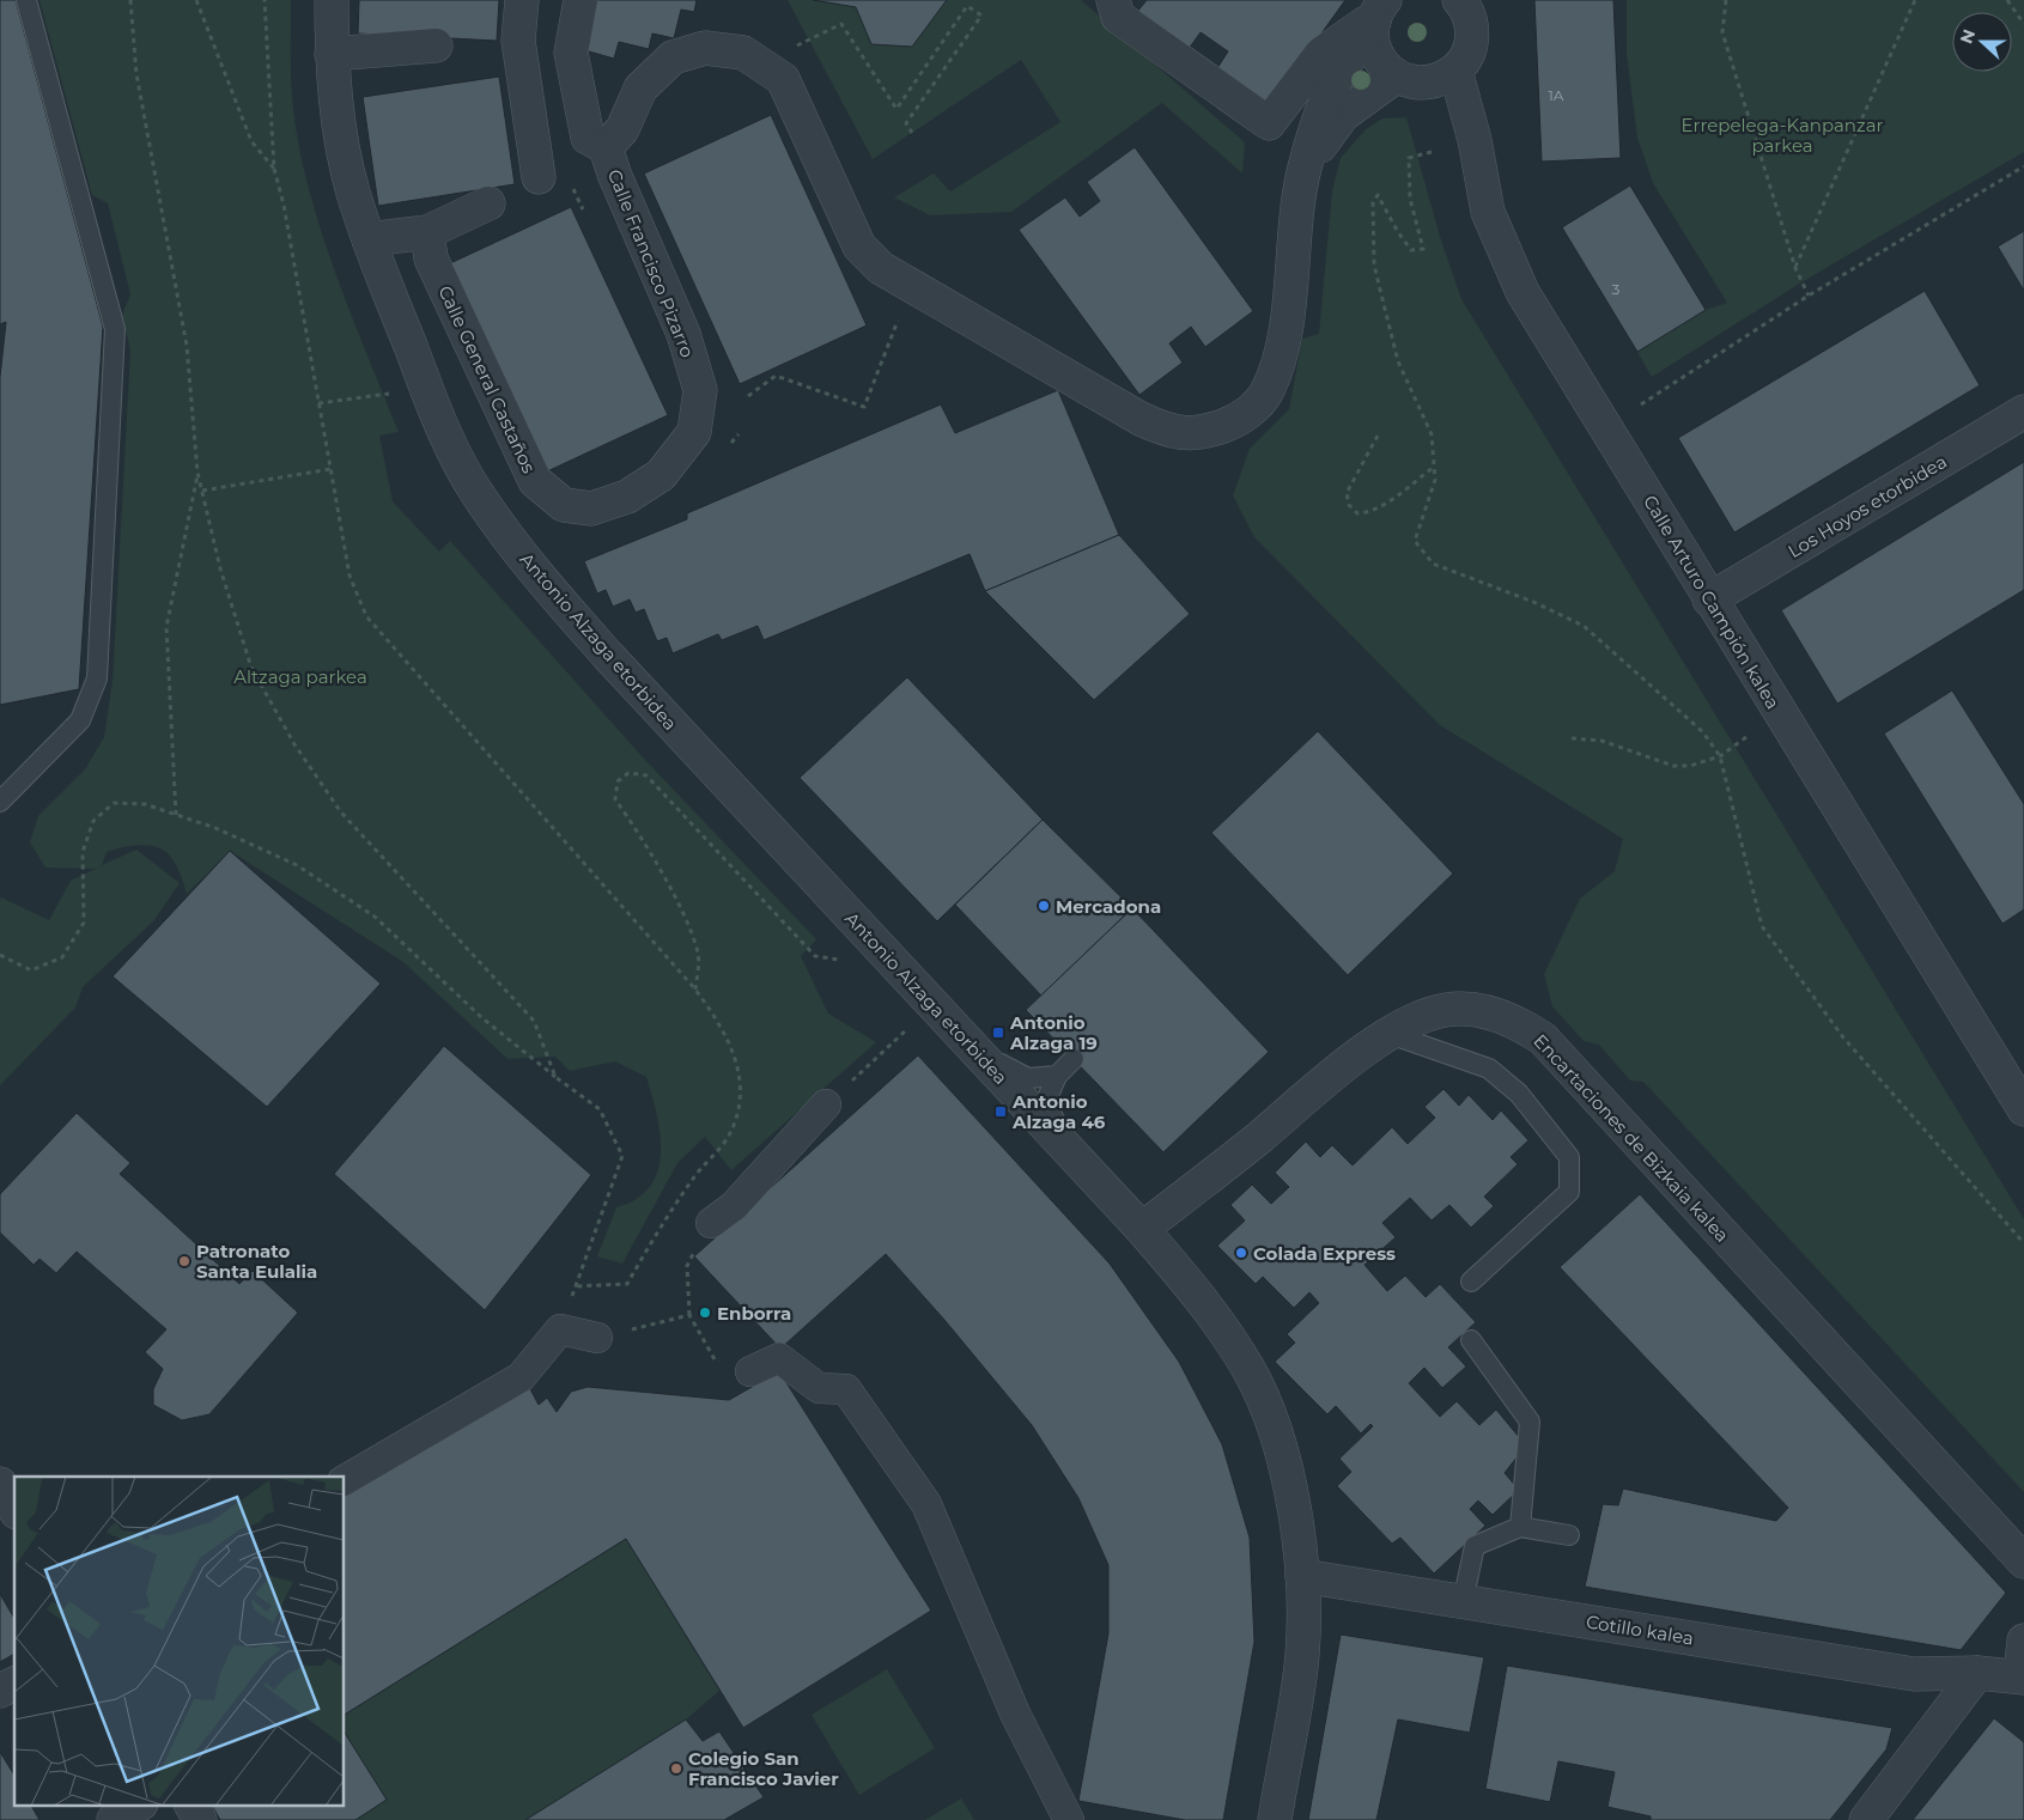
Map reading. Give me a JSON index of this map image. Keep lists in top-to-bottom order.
{
  "streets": {
    "street": [
      "Calle Francisco Pizarro",
      "Calle General Castaños",
      "Los Hoyos etorbidea",
      "Calle Arturo Campión kalea",
      "Antonio Alzaga etorbidea",
      "Encartaciones de Bizkaia kalea",
      "Cotillo kalea"
    ]
  },
  "crossings": [
    ["Calle Francisco Pizarro", "Calle General Castaños"],
    ["Los Hoyos etorbidea", "Calle Arturo Campión kalea"],
    ["Antonio Alzaga etorbidea", "Encartaciones de Bizkaia kalea"],
    ["Antonio Alzaga etorbidea", "Cotillo kalea"]
  ],
  "parks": ["Errepelega-Kanpanzar parkea", "Altzaga parkea"],
  "places": {
    "other": [
      "Mercadona",
      "Colada Express",
      "Patronato Santa Eulalia",
      "Enborra",
      "Colegio San Francisco Javier"
    ],
    "transit": ["Antonio Alzaga 19", "Antonio Alzaga 46"]
  },
  "house_numbers": ["1A", "3"],
  "north": "left"
}
